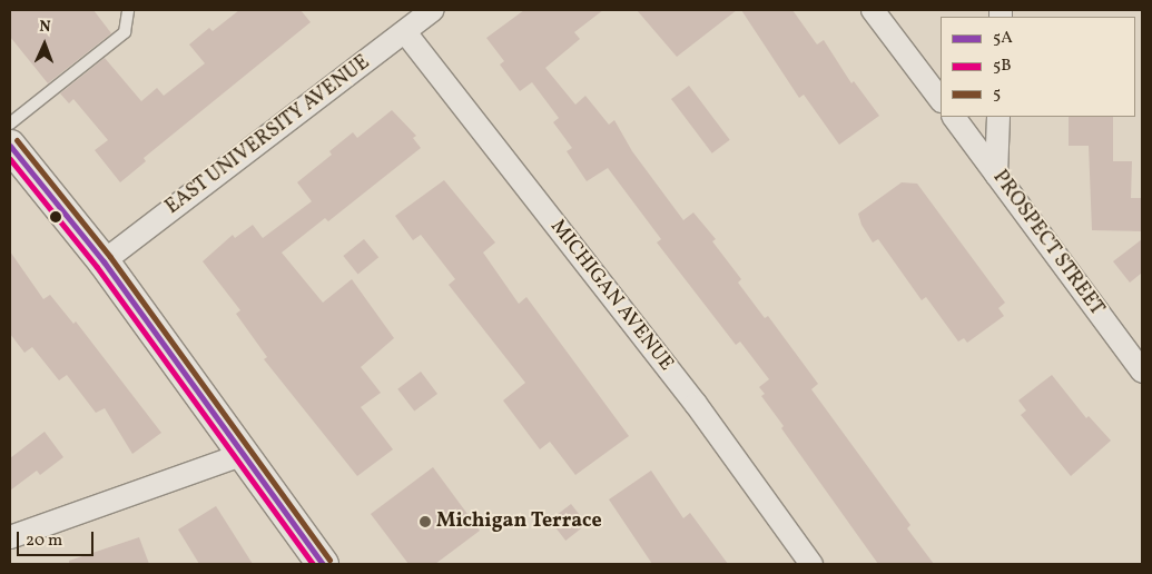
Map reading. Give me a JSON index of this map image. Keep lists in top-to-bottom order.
{
  "streets": {
    "street": ["EAST UNIVERSITY AVENUE", "PROSPECT STREET", "MICHIGAN AVENUE"]
  },
  "crossings": [
    ["EAST UNIVERSITY AVENUE", "MICHIGAN AVENUE"]
  ],
  "places": ["Michigan Terrace"],
  "lines": ["transit line 5", "transit line 5A", "transit line 5B"],
  "legend": ["5A", "5B", "5"],
  "scale_bar": "20 m",
  "north": "top"
}
